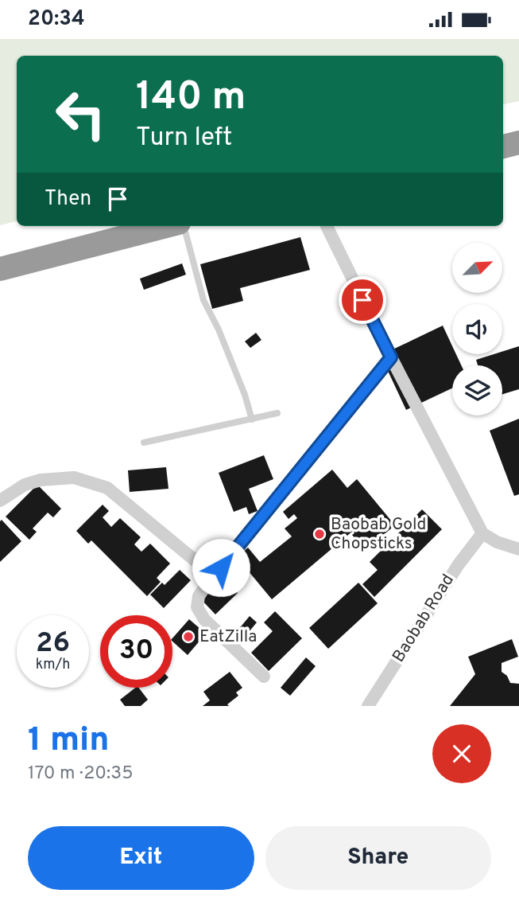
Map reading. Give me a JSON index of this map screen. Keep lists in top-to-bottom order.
{
  "streets": {
    "street": ["Baobab Road"]
  },
  "places": ["Baobab Gold Chopsticks", "EatZilla"],
  "north": "top right",
  "page": {
    "status": "20:34",
    "turn": ["140 m", "Turn left"],
    "then": "Then",
    "speed": "26 km/h",
    "limit": "30",
    "heading": ["1 min", "170 m · 20:35"],
    "buttons": ["Exit", "Share"]
  }
}
